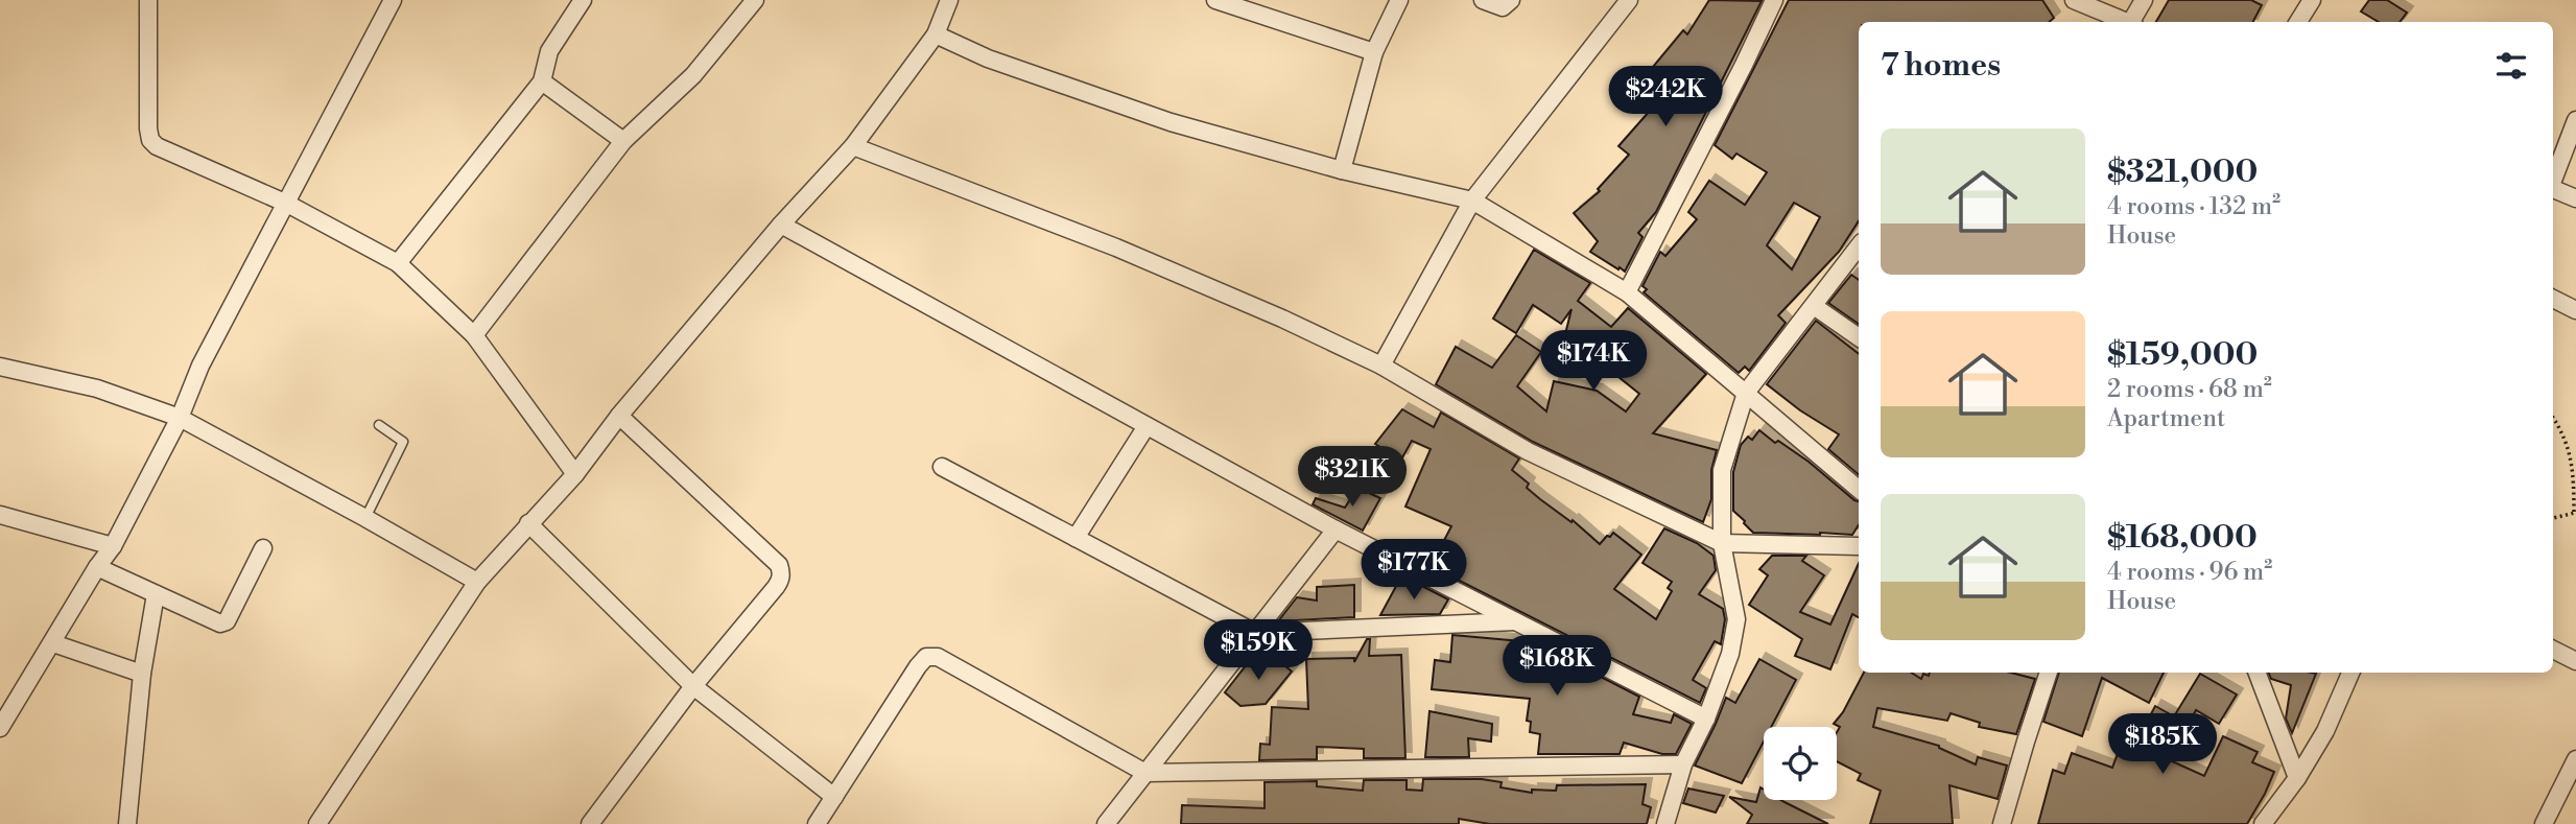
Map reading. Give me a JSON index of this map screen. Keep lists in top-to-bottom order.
{
  "page": {
    "heading": "7 homes",
    "price": [
      "$242K",
      "$174K",
      "$321K",
      "$177K",
      "$159K",
      "$168K",
      "$185K"
    ],
    "list": [
      {
        "name": "$321,000",
        "note": "4 rooms · 132 m² · House"
      },
      {
        "name": "$159,000",
        "note": "2 rooms · 68 m² · Apartment"
      },
      {
        "name": "$168,000",
        "note": "4 rooms · 96 m² · House"
      }
    ]
  }
}
